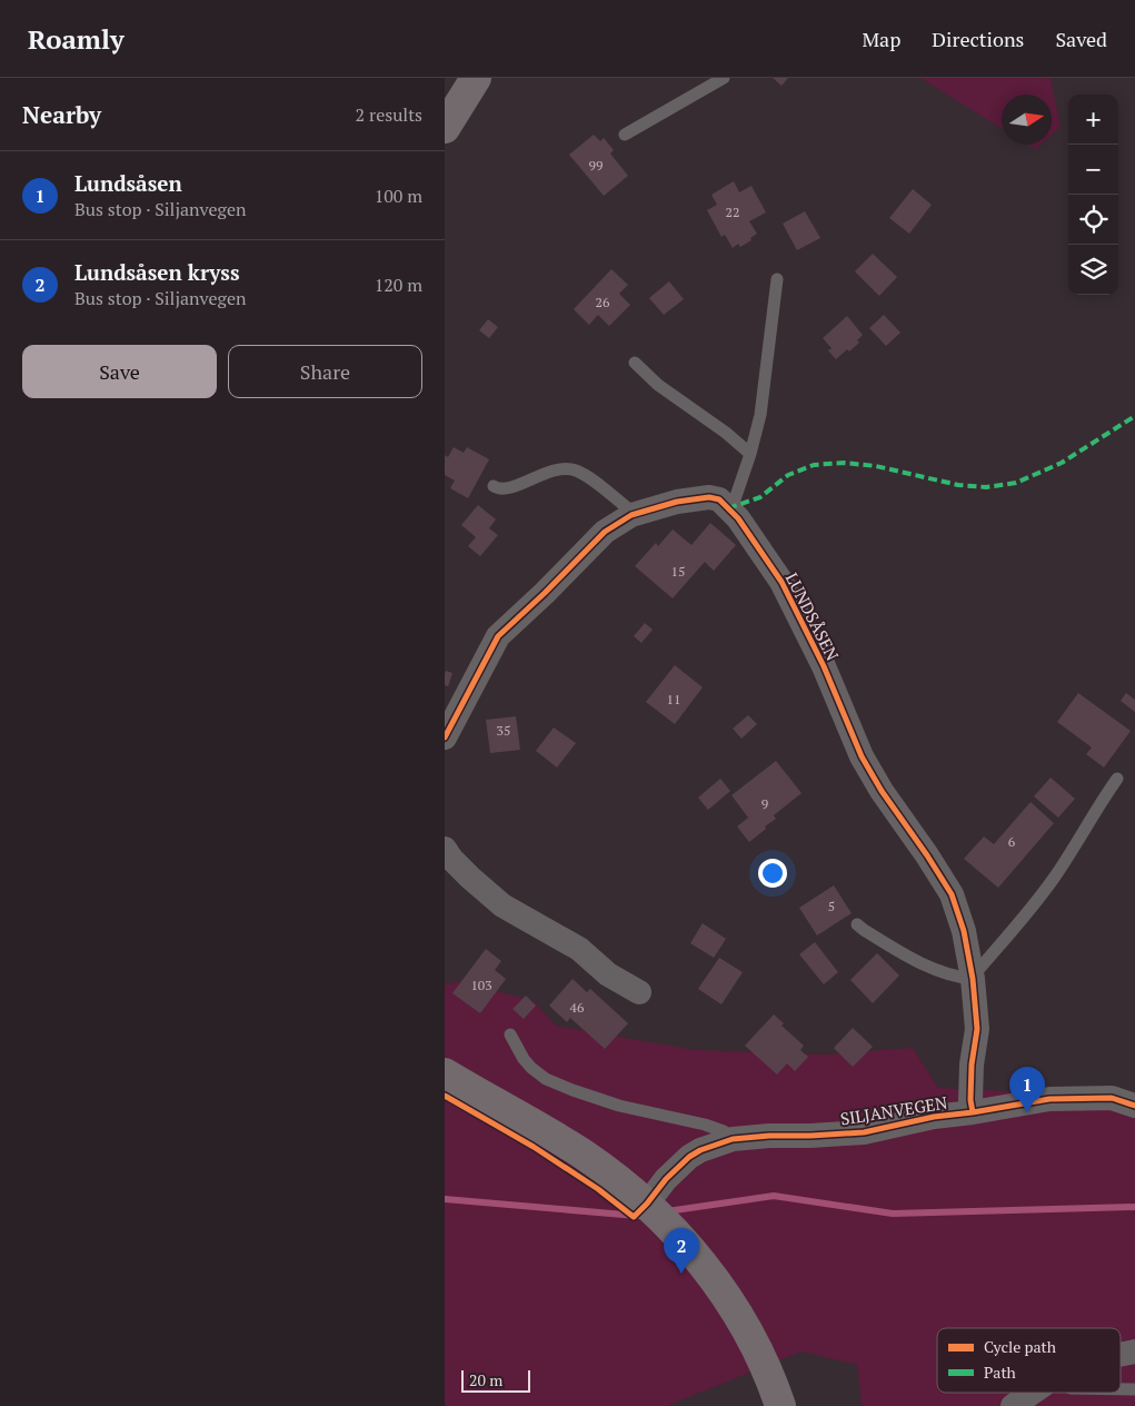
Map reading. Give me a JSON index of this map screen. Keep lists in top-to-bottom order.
{
  "streets": {
    "street": ["LUNDSÅSEN", "SILJANVEGEN"]
  },
  "crossings": [
    ["LUNDSÅSEN", "SILJANVEGEN"]
  ],
  "house_numbers": [
    "99",
    "22",
    "26",
    "15",
    "11",
    "35",
    "9",
    "6",
    "5",
    "103",
    "46"
  ],
  "legend": ["Cycle path", "Path"],
  "scale_bar": "20 m",
  "north": "right",
  "page": {
    "header": "Roamly",
    "nav": ["Map", "Directions", "Saved"],
    "heading": ["Nearby", "2 results"],
    "map_buttons": ["+", "−"],
    "list": [
      {
        "mark": "1",
        "name": "Lundsåsen",
        "note": "Bus stop · Siljanvegen",
        "value": "100 m"
      },
      {
        "mark": "2",
        "name": "Lundsåsen kryss",
        "note": "Bus stop · Siljanvegen",
        "value": "120 m"
      }
    ],
    "buttons": ["Save", "Share"],
    "pins": ["1", "2"],
    "scale": "20 m"
  }
}
